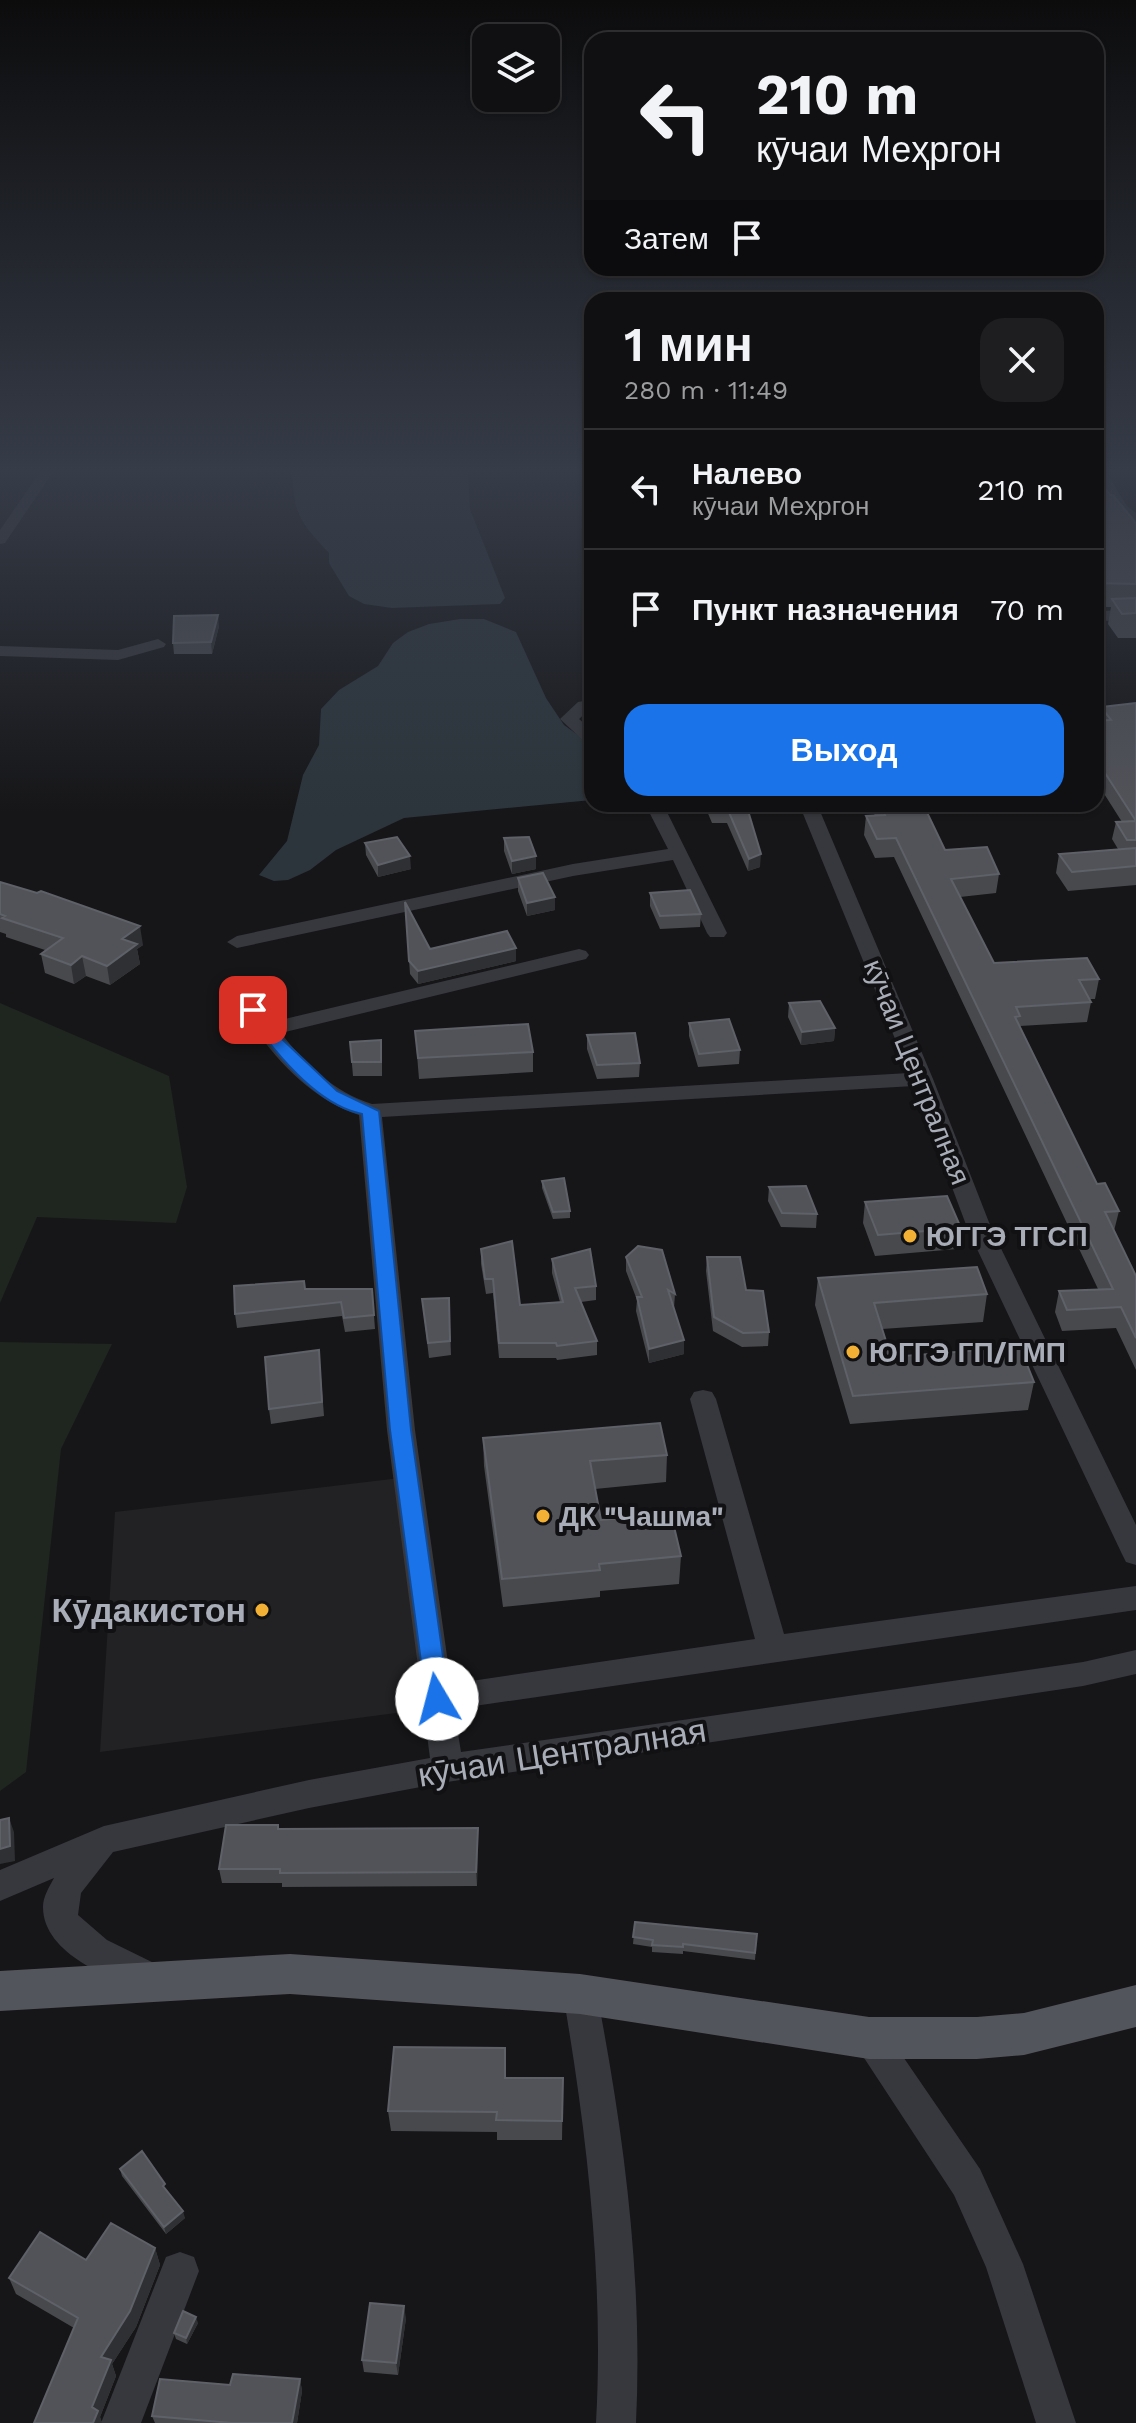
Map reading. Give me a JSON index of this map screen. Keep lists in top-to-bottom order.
{
  "streets": {
    "street": ["кӯчаи Централная"]
  },
  "places": [
    "ЮГГЭ ТГСП",
    "ЮГГЭ ГП/ГМП",
    "ДК \"Чашма\"",
    "Кӯдакистон"
  ],
  "page": {
    "turn": ["210 m", "кӯчаи Меҳргон"],
    "then": "Затем",
    "heading": ["1 мин", "280 m · 11:49"],
    "list": [
      {
        "name": "Налево",
        "note": "кӯчаи Меҳргон",
        "value": "210 m"
      },
      {
        "name": "Пункт назначения",
        "value": "70 m"
      }
    ],
    "buttons": "Выход"
  }
}
